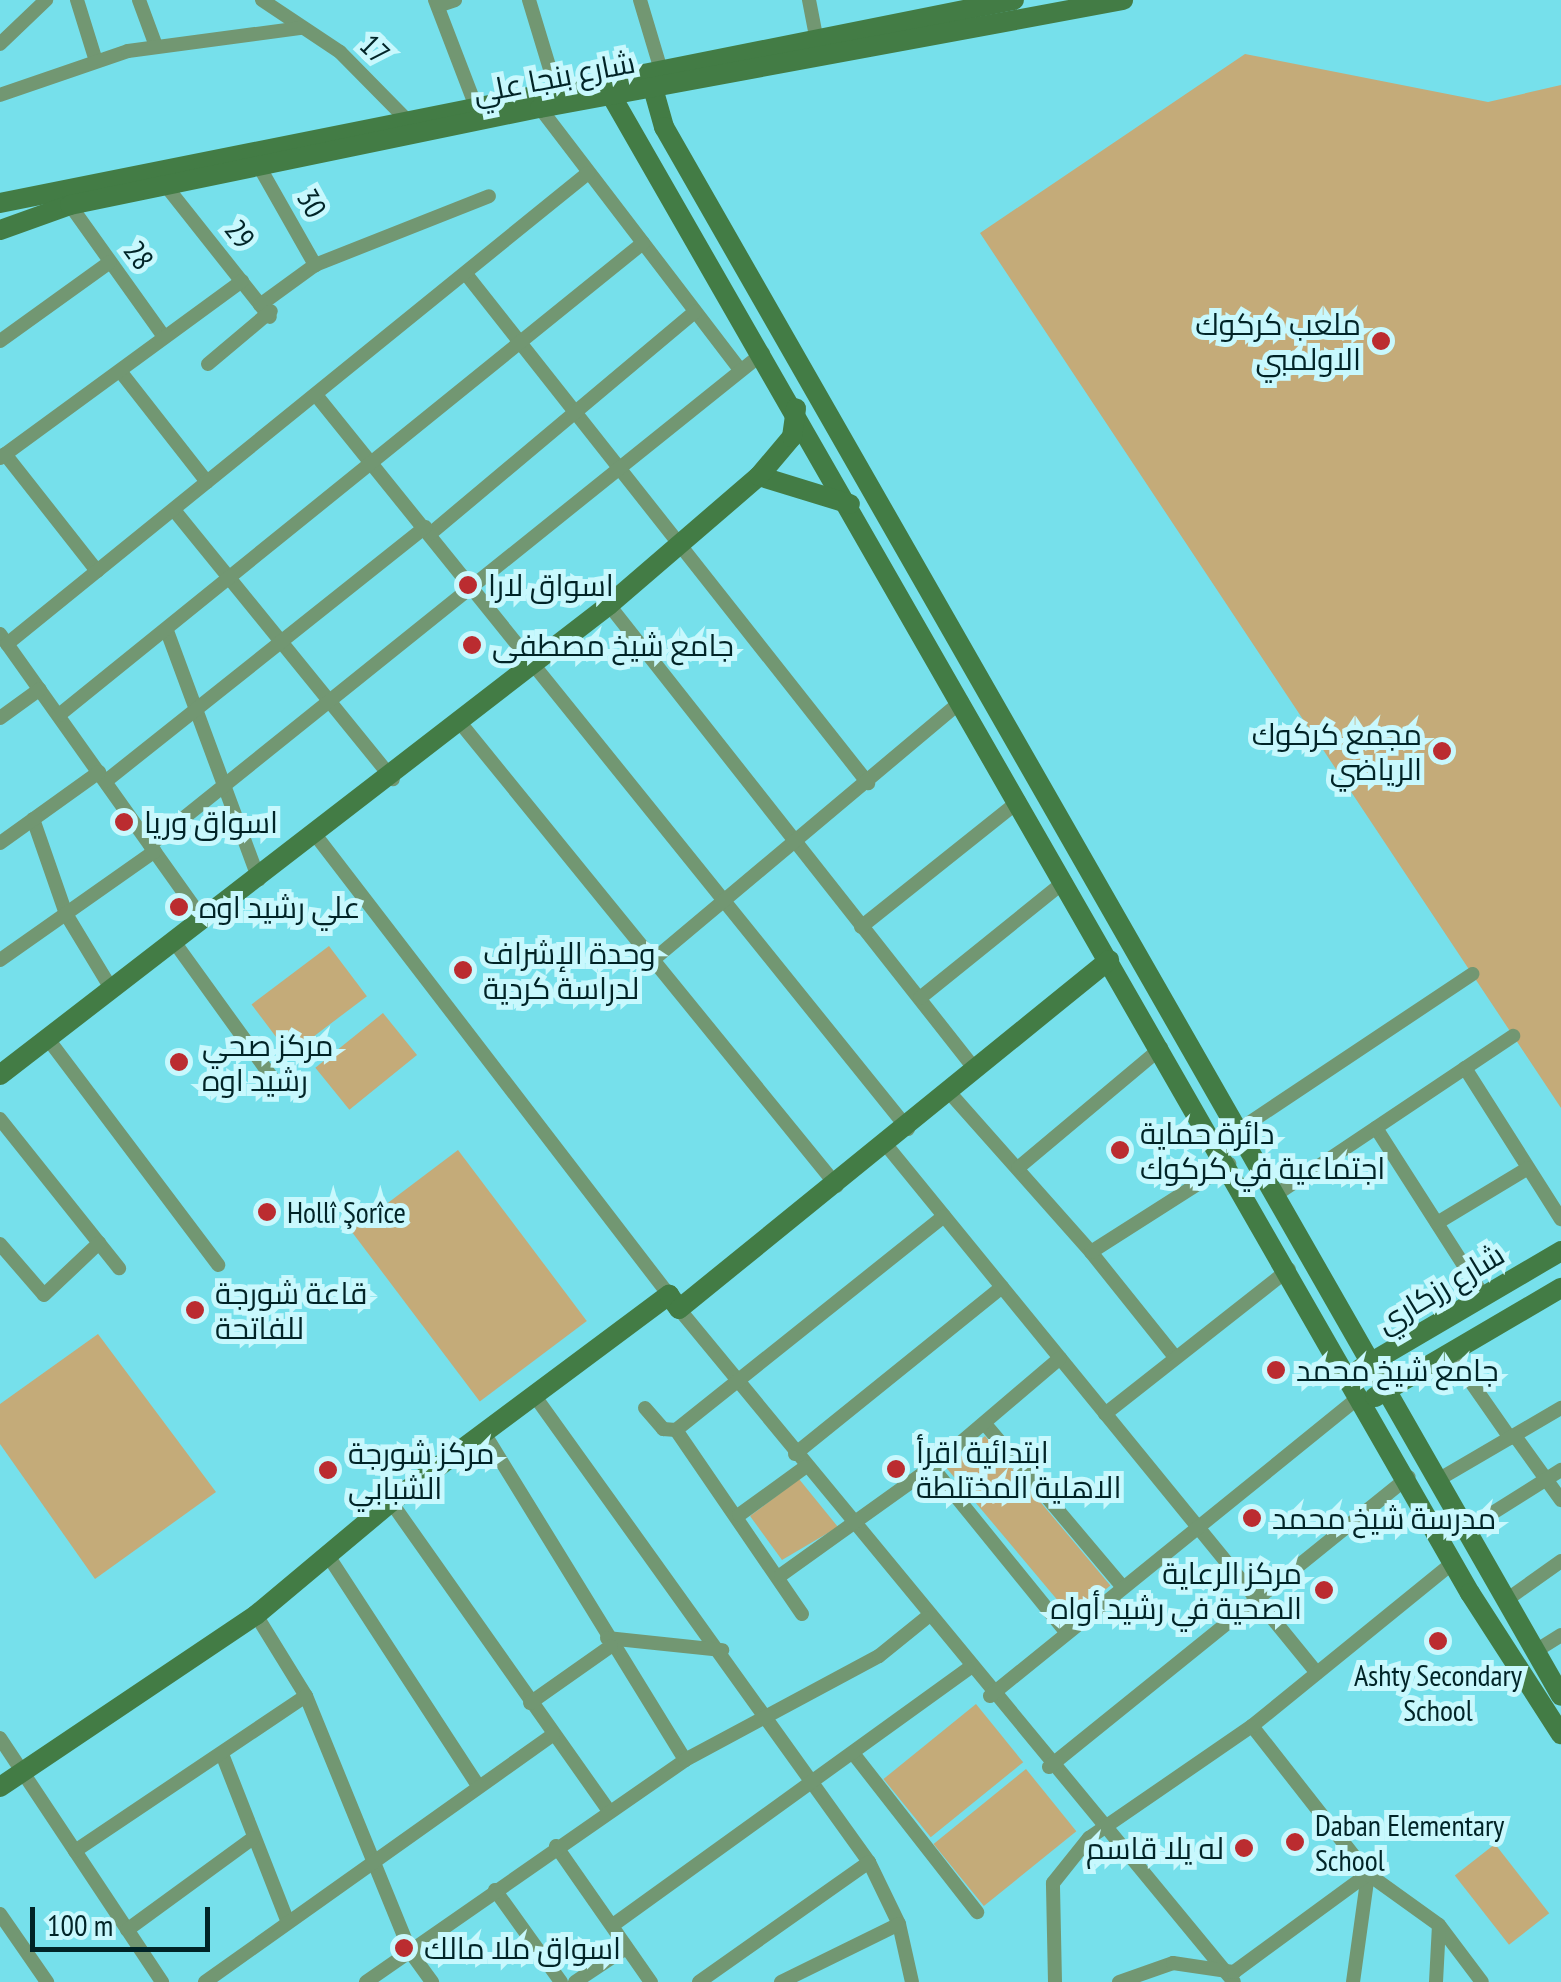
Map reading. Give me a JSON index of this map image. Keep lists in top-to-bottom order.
{
  "streets": {
    "main road": ["شارع بنجا علي", "شارع رزكاري"],
    "street": [
      "17",
      "30",
      "29",
      "28"
    ]
  },
  "crossings": [
    ["17", "شارع بنجا علي"],
    ["شارع بنجا علي", "30"],
    ["شارع بنجا علي", "29"],
    ["شارع بنجا علي", "28"]
  ],
  "places": [
    "ملعب كركوك الاولمبي",
    "اسواق لارا",
    "جامع شيخ مصطفى",
    "مجمع كركوك الرياضي",
    "اسواق وريا",
    "علي رشيد اوه",
    "وحدة الإشراف لدراسة كردية",
    "مركز صحي رشيد اوه",
    "دائرة حماية اجتماعية في كركوك",
    "Hollî Şorîce",
    "قاعة شورجة للفاتحة",
    "جامع شيخ محمد",
    "ابتدائية اقرأ الاهلية المختلطة",
    "مركز شورجة الشبابي",
    "مدرسة شيخ محمد",
    "مركز الرعاية الصحية في رشيد أواه",
    "Ashty Secondary School",
    "Daban Elementary School",
    "له يلا قاسم",
    "اسواق ملا مالك"
  ],
  "scale_bar": "100 m"
}
